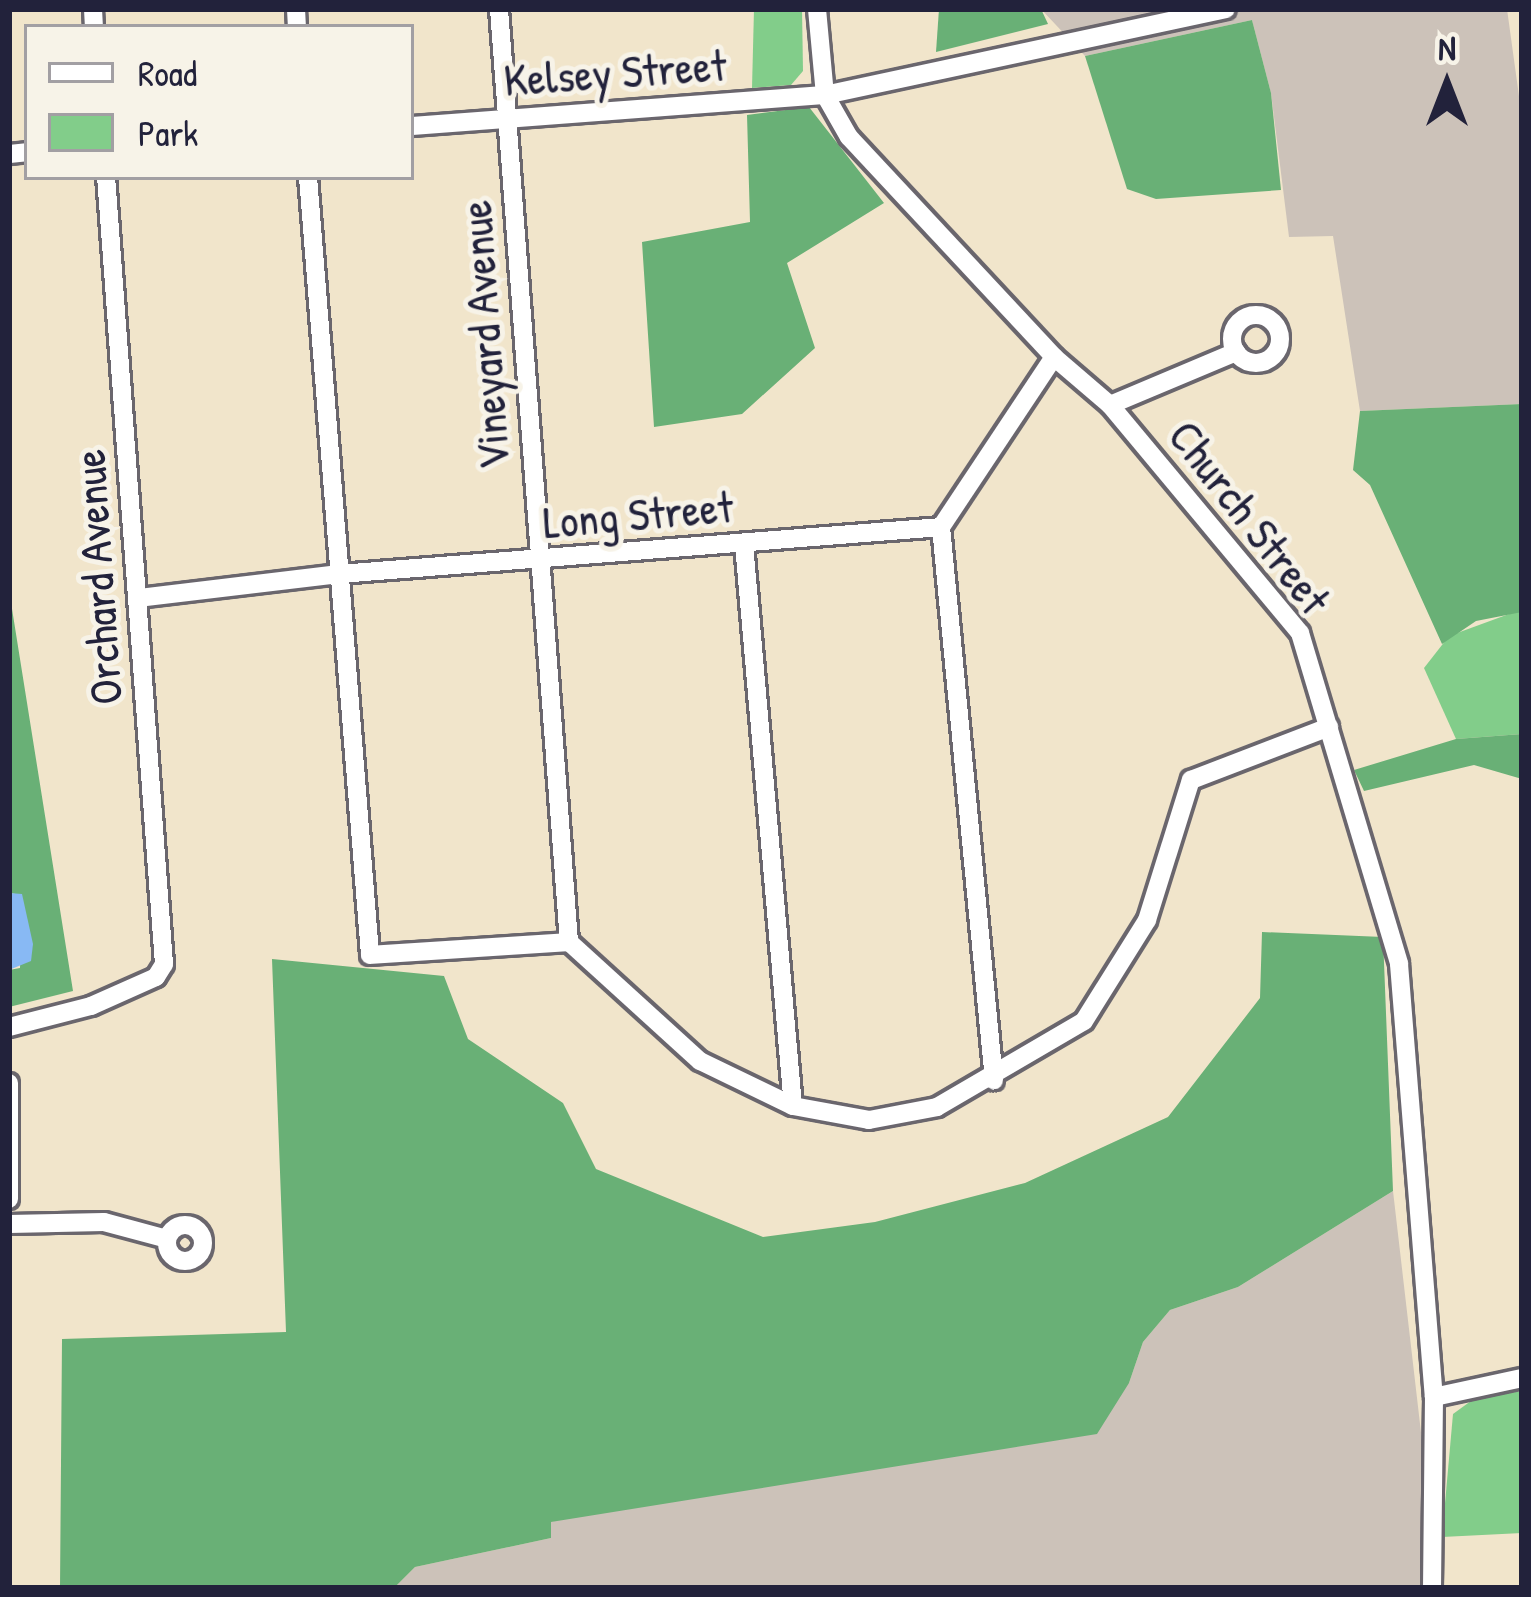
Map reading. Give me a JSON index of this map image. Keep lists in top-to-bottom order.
{
  "streets": {
    "street": [
      "Kelsey Street",
      "Vineyard Avenue",
      "Long Street",
      "Church Street",
      "Orchard Avenue"
    ]
  },
  "crossings": [
    ["Kelsey Street", "Vineyard Avenue"],
    ["Kelsey Street", "Church Street"],
    ["Vineyard Avenue", "Long Street"],
    ["Long Street", "Orchard Avenue"]
  ],
  "legend": ["Road", "Park"],
  "north": "top"
}
